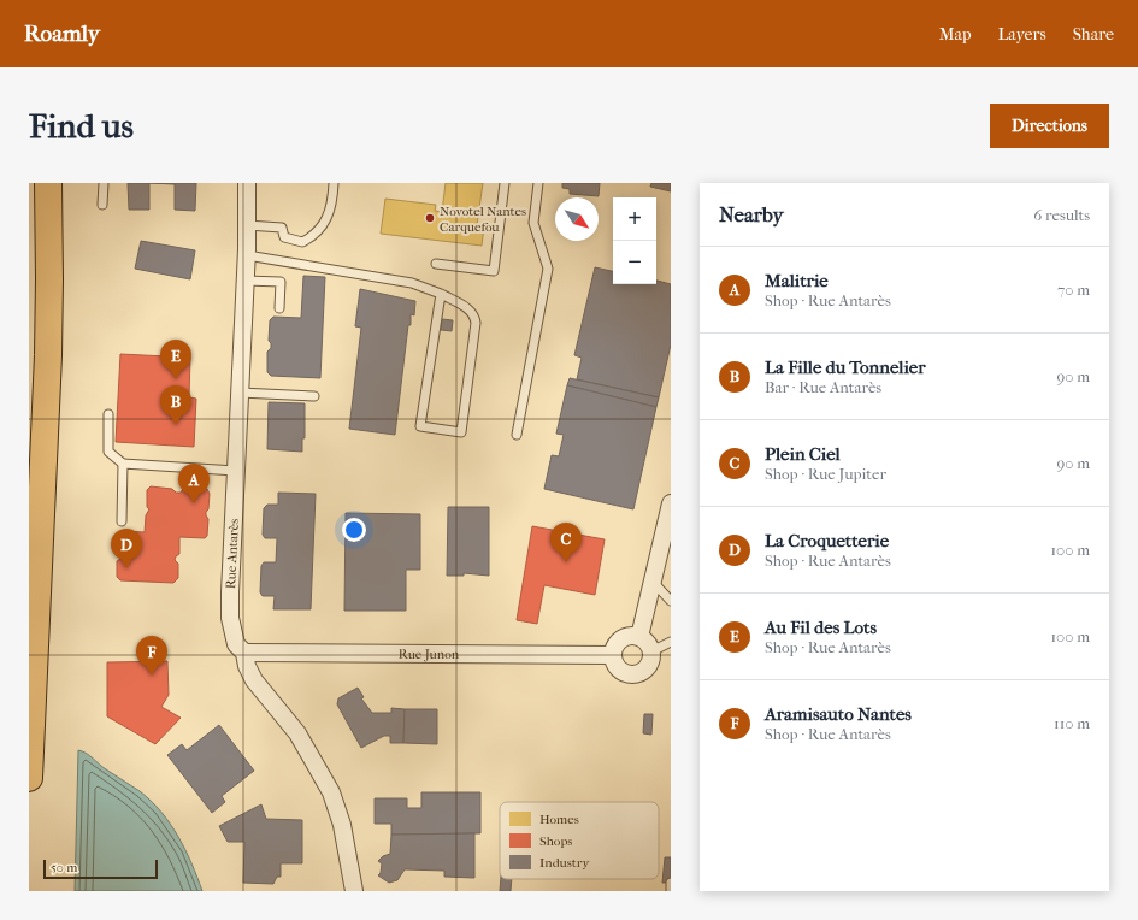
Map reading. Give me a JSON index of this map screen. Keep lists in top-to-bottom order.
{
  "streets": {
    "street": ["Rue Antarès", "Rue Junon"]
  },
  "crossings": [
    ["Rue Antarès", "Rue Junon"]
  ],
  "places": ["Novotel Nantes Carquefou"],
  "legend": ["Homes", "Shops", "Industry"],
  "scale_bar": "50 m",
  "north": "bottom right",
  "page": {
    "header": "Roamly",
    "nav": ["Map", "Layers", "Share"],
    "buttons": "Directions",
    "title": "Find us",
    "heading": ["Nearby", "6 results"],
    "map_buttons": ["+", "−"],
    "list": [
      {
        "mark": "A",
        "name": "Malitrie",
        "note": "Shop · Rue Antarès",
        "value": "70 m"
      },
      {
        "mark": "B",
        "name": "La Fille du Tonnelier",
        "note": "Bar · Rue Antarès",
        "value": "90 m"
      },
      {
        "mark": "C",
        "name": "Plein Ciel",
        "note": "Shop · Rue Jupiter",
        "value": "90 m"
      },
      {
        "mark": "D",
        "name": "La Croquetterie",
        "note": "Shop · Rue Antarès",
        "value": "100 m"
      },
      {
        "mark": "E",
        "name": "Au Fil des Lots",
        "note": "Shop · Rue Antarès",
        "value": "100 m"
      },
      {
        "mark": "F",
        "name": "Aramisauto Nantes",
        "note": "Shop · Rue Antarès",
        "value": "110 m"
      }
    ],
    "pins": [
      "E",
      "B",
      "A",
      "C",
      "D",
      "F"
    ],
    "scale": "50 m"
  }
}
